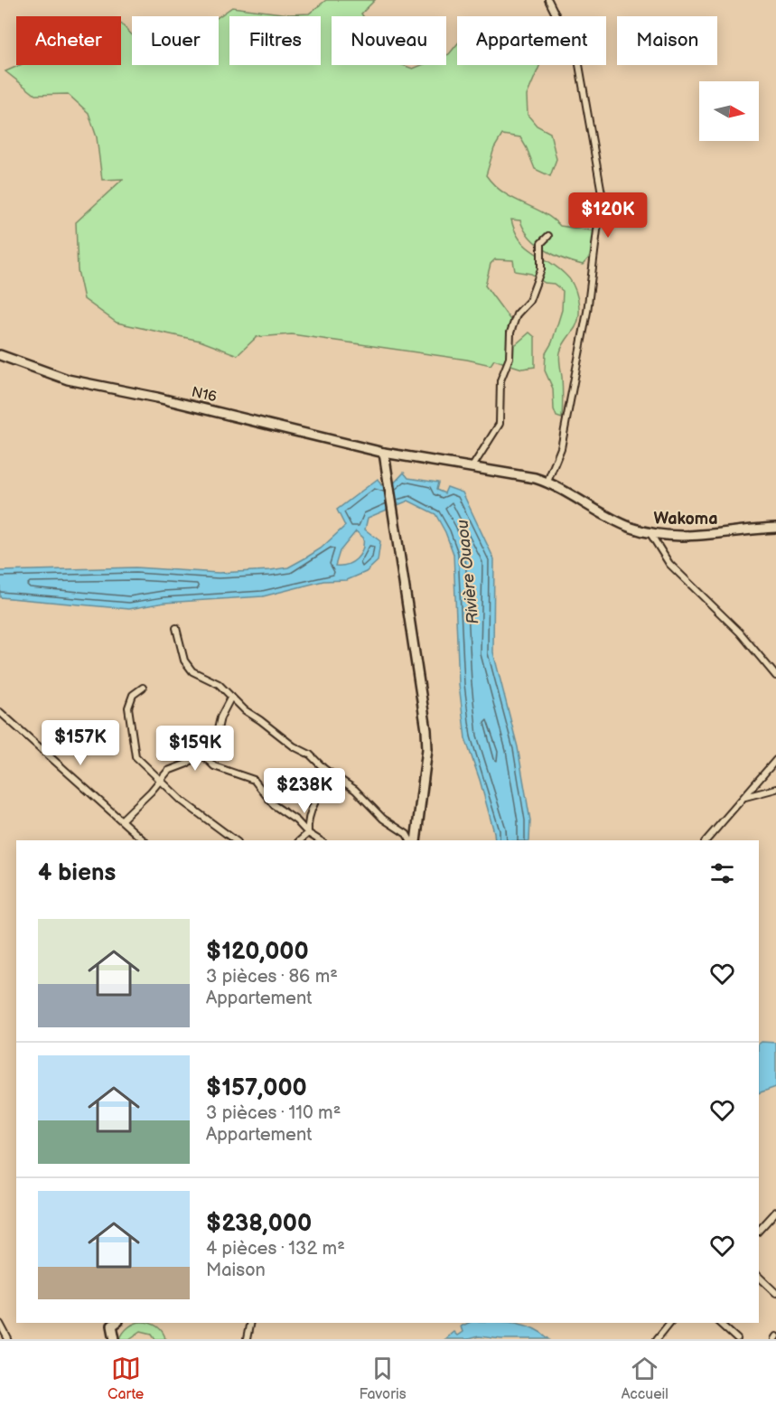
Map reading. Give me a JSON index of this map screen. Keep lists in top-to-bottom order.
{
  "streets": {
    "main road": ["N16"]
  },
  "districts": ["Wakoma"],
  "water": ["Rivière Ouaou"],
  "north": "right",
  "page": {
    "chip": [
      "Acheter",
      "Louer",
      "Filtres",
      "Nouveau",
      "Appartement",
      "Maison"
    ],
    "price": [
      "$120K",
      "$157K",
      "$159K",
      "$238K"
    ],
    "heading": "4 biens",
    "list": [
      {
        "name": "$120,000",
        "note": "3 pièces · 86 m² · Appartement"
      },
      {
        "name": "$157,000",
        "note": "3 pièces · 110 m² · Appartement"
      },
      {
        "name": "$238,000",
        "note": "4 pièces · 132 m² · Maison"
      }
    ],
    "tabs": ["Carte", "Favoris", "Accueil"]
  }
}
